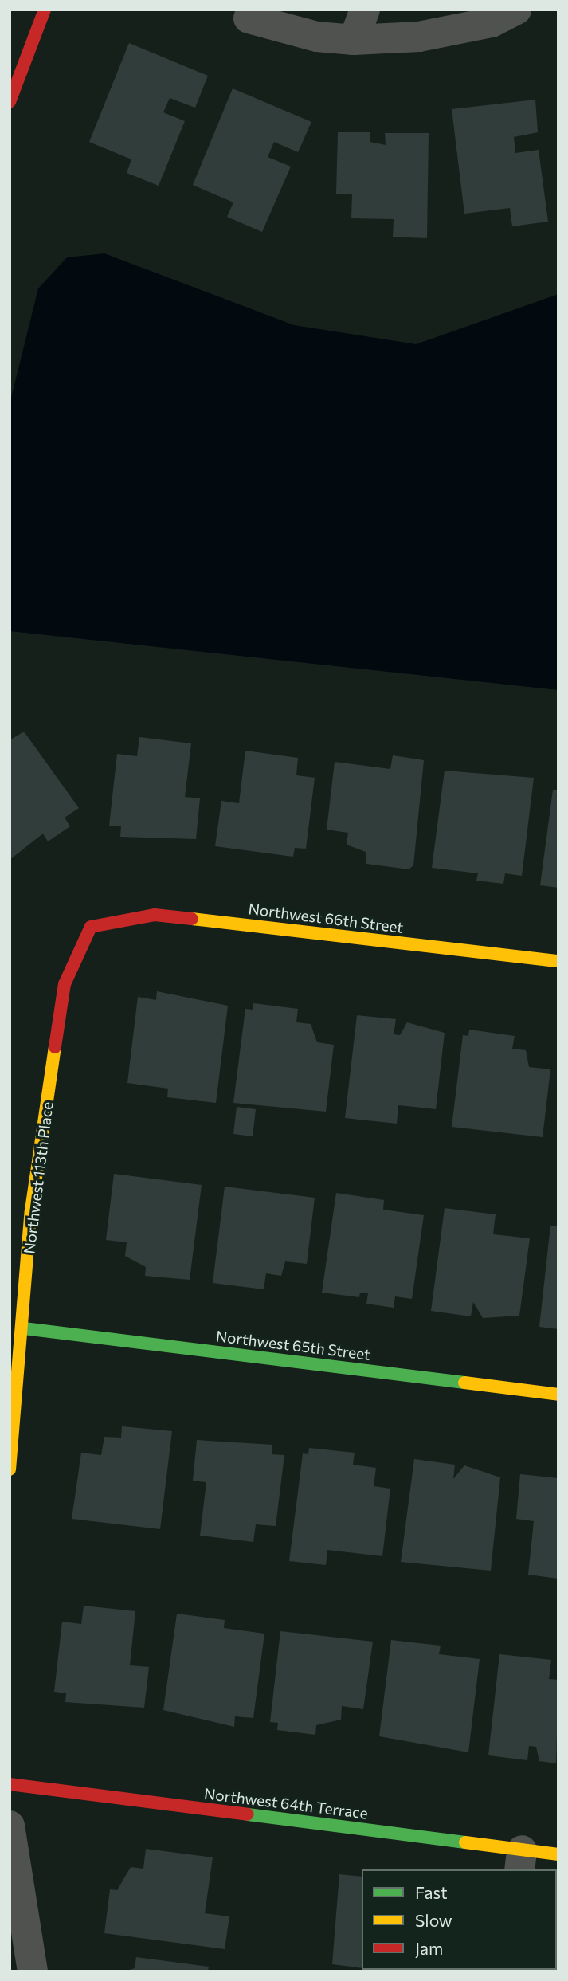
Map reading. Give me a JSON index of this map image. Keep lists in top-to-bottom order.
{
  "streets": {
    "street": [
      "Northwest 66th Street",
      "Northwest 113th Place",
      "Northwest 65th Street",
      "Northwest 64th Terrace"
    ]
  },
  "crossings": [
    ["Northwest 66th Street", "Northwest 113th Place"],
    ["Northwest 113th Place", "Northwest 65th Street"]
  ],
  "legend": ["Fast", "Slow", "Jam"]
}
